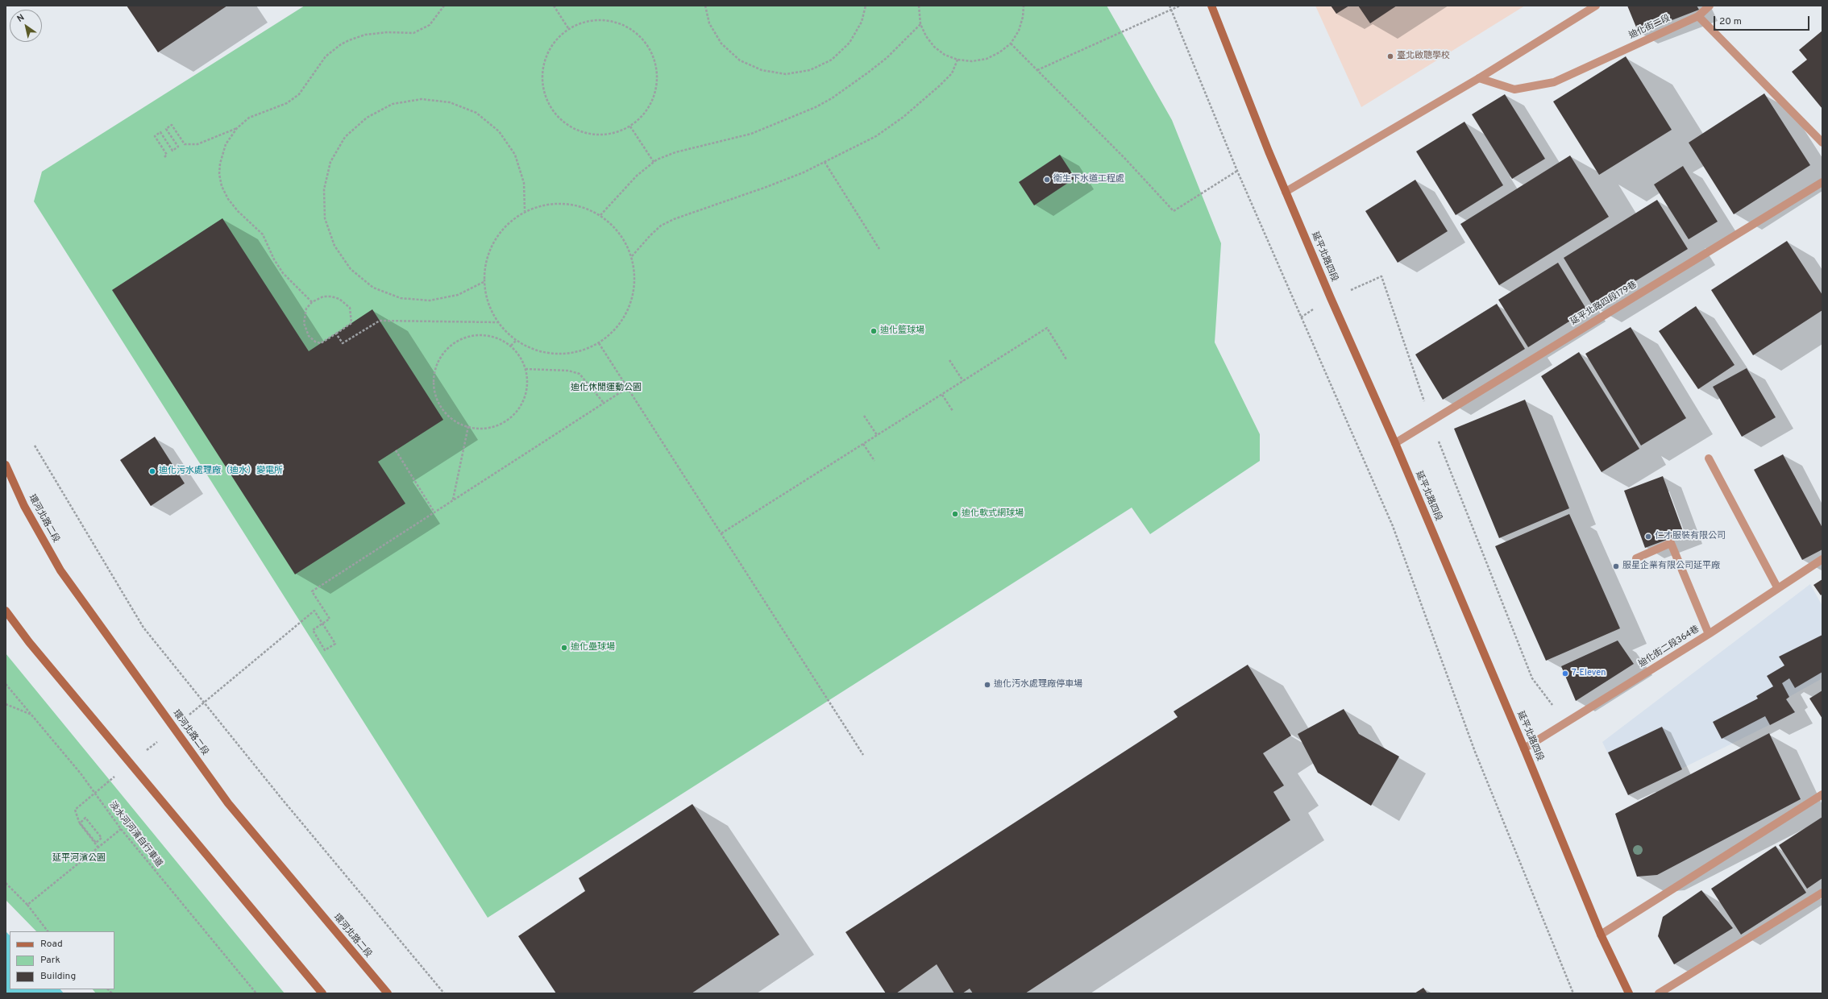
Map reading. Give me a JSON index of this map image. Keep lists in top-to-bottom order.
{
  "streets": {
    "main road": ["延平北路四段", "環河北路二段"],
    "street": ["迪化街二段", "延平北路四段179巷", "迪化街二段364巷"],
    "path": ["淡水河河濱自行車道"]
  },
  "crossings": [
    ["延平北路四段", "延平北路四段179巷"],
    ["延平北路四段", "迪化街二段364巷"]
  ],
  "parks": ["迪化休閒運動公園", "延平河濱公園"],
  "places": [
    "臺北啟聰學校",
    "衛生下水道工程處",
    "迪化籃球場",
    "迪化污水處理廠（迪水）變電所",
    "迪化軟式網球場",
    "仁才服裝有限公司",
    "服星企業有限公司延平廠",
    "迪化壘球場",
    "7-Eleven",
    "迪化汚水處理廠停車場"
  ],
  "legend": ["Road", "Park", "Building"],
  "scale_bar": "20 m",
  "north": "top left"
}
